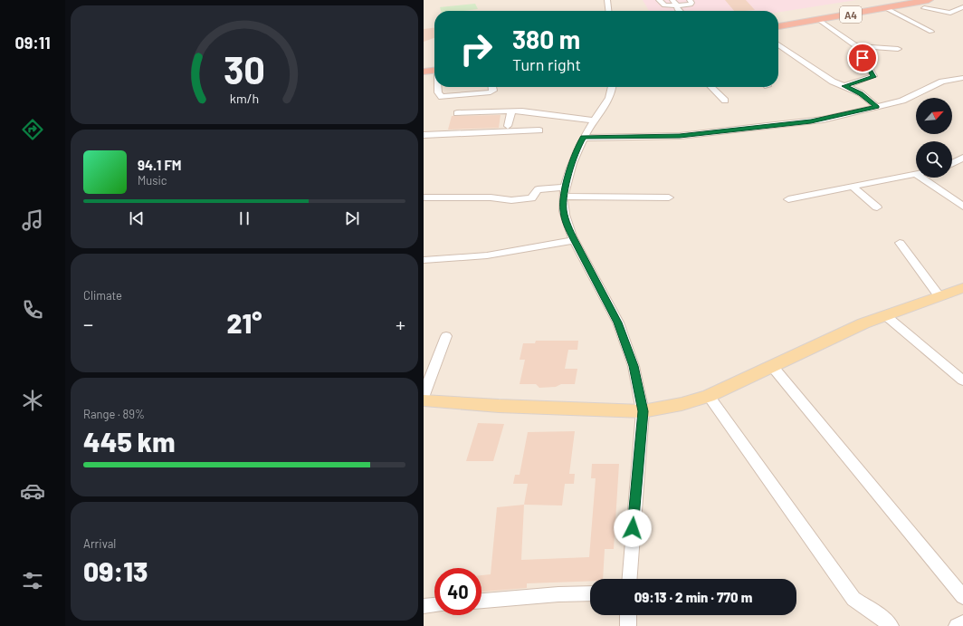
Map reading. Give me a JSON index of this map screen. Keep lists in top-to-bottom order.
{
  "streets": {
    "highway": ["A4"]
  },
  "north": "top right",
  "page": {
    "tabs": "09:11",
    "turn": ["380 m", "Turn right"],
    "song": ["94.1 FM", "Music"],
    "tile": [
      "Climate",
      ["Range · 89%", "445 km"],
      ["Arrival", "09:13"]
    ],
    "heat": ["−", "21°", "+"],
    "limit": "40",
    "trip": "09:13 · 2 min · 770 m",
    "gauge": ["30", "km/h"]
  }
}
